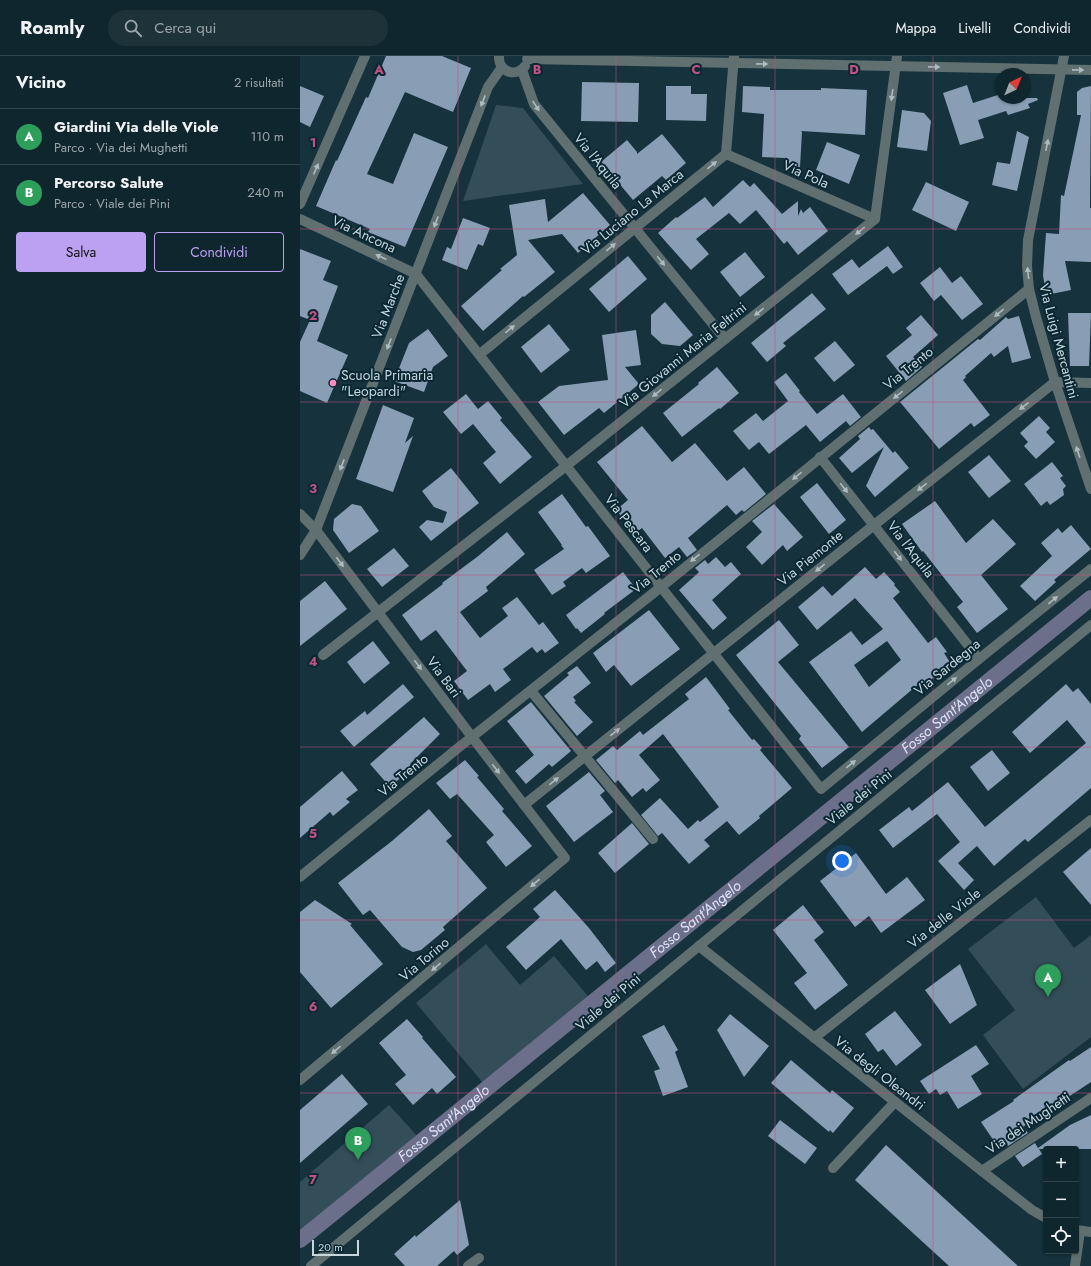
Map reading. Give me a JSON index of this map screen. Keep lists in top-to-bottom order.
{
  "streets": {
    "street": [
      "Via l'Aquila",
      "Via Pola",
      "Via Luciano La Marca",
      "Via Ancona",
      "Via Marche",
      "Via Luigi Mercantini",
      "Via Giovanni Maria Feltrini",
      "Via Trento",
      "Via Pescara",
      "Via Piemonte",
      "Via Sardegna",
      "Via Bari",
      "Viale dei Pini",
      "Via delle Viole",
      "Via Torino",
      "Via degli Oleandri",
      "Via dei Mughetti"
    ]
  },
  "crossings": [
    ["Via l'Aquila", "Via Luciano La Marca"],
    ["Via l'Aquila", "Via Giovanni Maria Feltrini"],
    ["Via l'Aquila", "Via Trento"],
    ["Via l'Aquila", "Via Piemonte"],
    ["Via l'Aquila", "Via Sardegna"],
    ["Via Pola", "Via Luciano La Marca"],
    ["Via Pola", "Via Giovanni Maria Feltrini"],
    ["Via Luciano La Marca", "Via Pescara"],
    ["Via Ancona", "Via Marche"],
    ["Via Ancona", "Via Pescara"],
    ["Via Marche", "Via Pescara"],
    ["Via Marche", "Via Bari"],
    ["Via Luigi Mercantini", "Via Trento"],
    ["Via Luigi Mercantini", "Via Piemonte"],
    ["Via Giovanni Maria Feltrini", "Via Pescara"],
    ["Via Giovanni Maria Feltrini", "Via Bari"],
    ["Via Trento", "Via Pescara"],
    ["Via Trento", "Via Bari"],
    ["Via Pescara", "Via Piemonte"],
    ["Via Pescara", "Via Sardegna"],
    ["Via Piemonte", "Via Bari"],
    ["Via Bari", "Via Torino"],
    ["Viale dei Pini", "Via degli Oleandri"],
    ["Via delle Viole", "Via degli Oleandri"],
    ["Via degli Oleandri", "Via dei Mughetti"]
  ],
  "one_way": [
    "Via l'Aquila",
    "Via Luciano La Marca",
    "Via Ancona",
    "Via Marche",
    "Via Luigi Mercantini",
    "Via Giovanni Maria Feltrini",
    "Via Trento",
    "Via Sardegna",
    "Via Bari",
    "Via Torino"
  ],
  "water": ["Fosso Sant'Angelo"],
  "places": ["Scuola Primaria \"Leopardi\""],
  "scale_bar": "20 m",
  "north": "top right",
  "page": {
    "header": "Roamly",
    "search": "Cerca qui",
    "nav": ["Mappa", "Livelli", "Condividi"],
    "heading": ["Vicino", "2 risultati"],
    "list": [
      {
        "mark": "A",
        "name": "Giardini Via delle Viole",
        "note": "Parco · Via dei Mughetti",
        "value": "110 m"
      },
      {
        "mark": "B",
        "name": "Percorso Salute",
        "note": "Parco · Viale dei Pini",
        "value": "240 m"
      }
    ],
    "buttons": ["Salva", "Condividi"],
    "pins": ["A", "B"],
    "map_buttons": ["+", "−"],
    "scale": "20 m"
  },
  "grid": {
    "columns": [
      "A",
      "B",
      "C",
      "D"
    ],
    "rows": [
      "1",
      "2",
      "3",
      "4",
      "5",
      "6",
      "7"
    ]
  }
}
